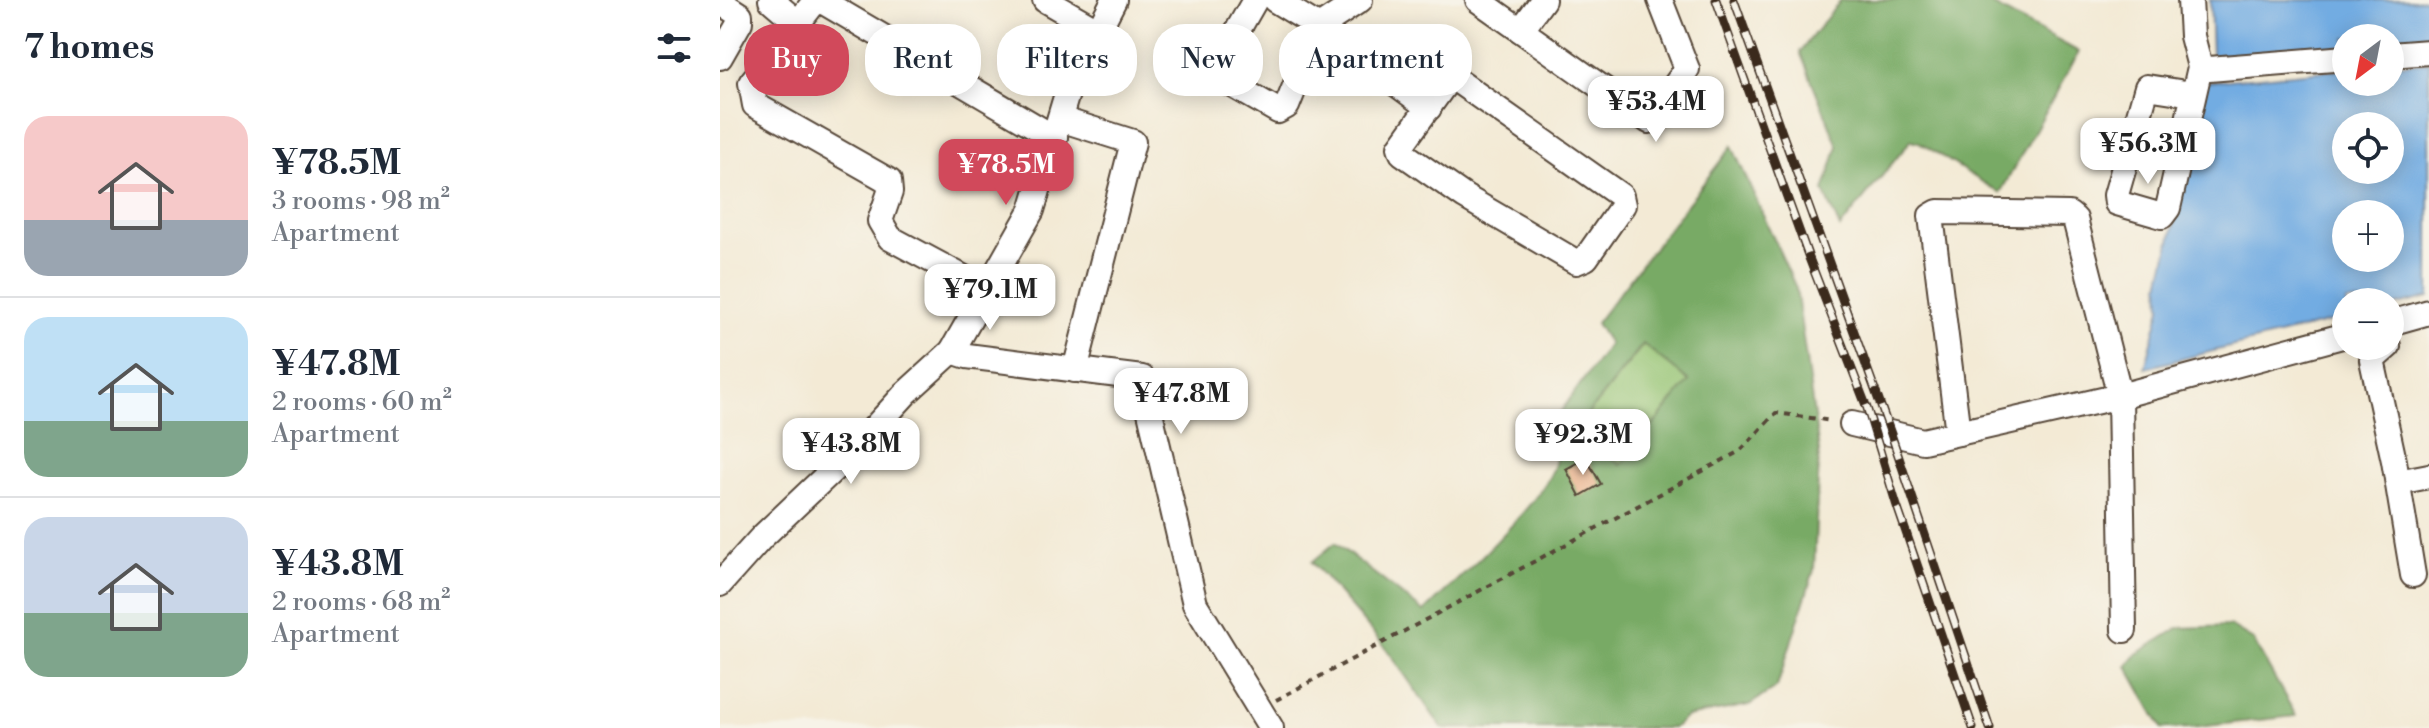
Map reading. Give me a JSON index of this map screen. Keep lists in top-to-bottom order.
{
  "north": "bottom left",
  "page": {
    "heading": "7 homes",
    "map_buttons": ["+", "−"],
    "chip": [
      "Buy",
      "Rent",
      "Filters",
      "New",
      "Apartment"
    ],
    "price": [
      "¥53.4M",
      "¥56.3M",
      "¥78.5M",
      "¥79.1M",
      "¥47.8M",
      "¥92.3M",
      "¥43.8M"
    ],
    "list": [
      {
        "name": "¥78.5M",
        "note": "3 rooms · 98 m² · Apartment"
      },
      {
        "name": "¥47.8M",
        "note": "2 rooms · 60 m² · Apartment"
      },
      {
        "name": "¥43.8M",
        "note": "2 rooms · 68 m² · Apartment"
      }
    ]
  }
}
